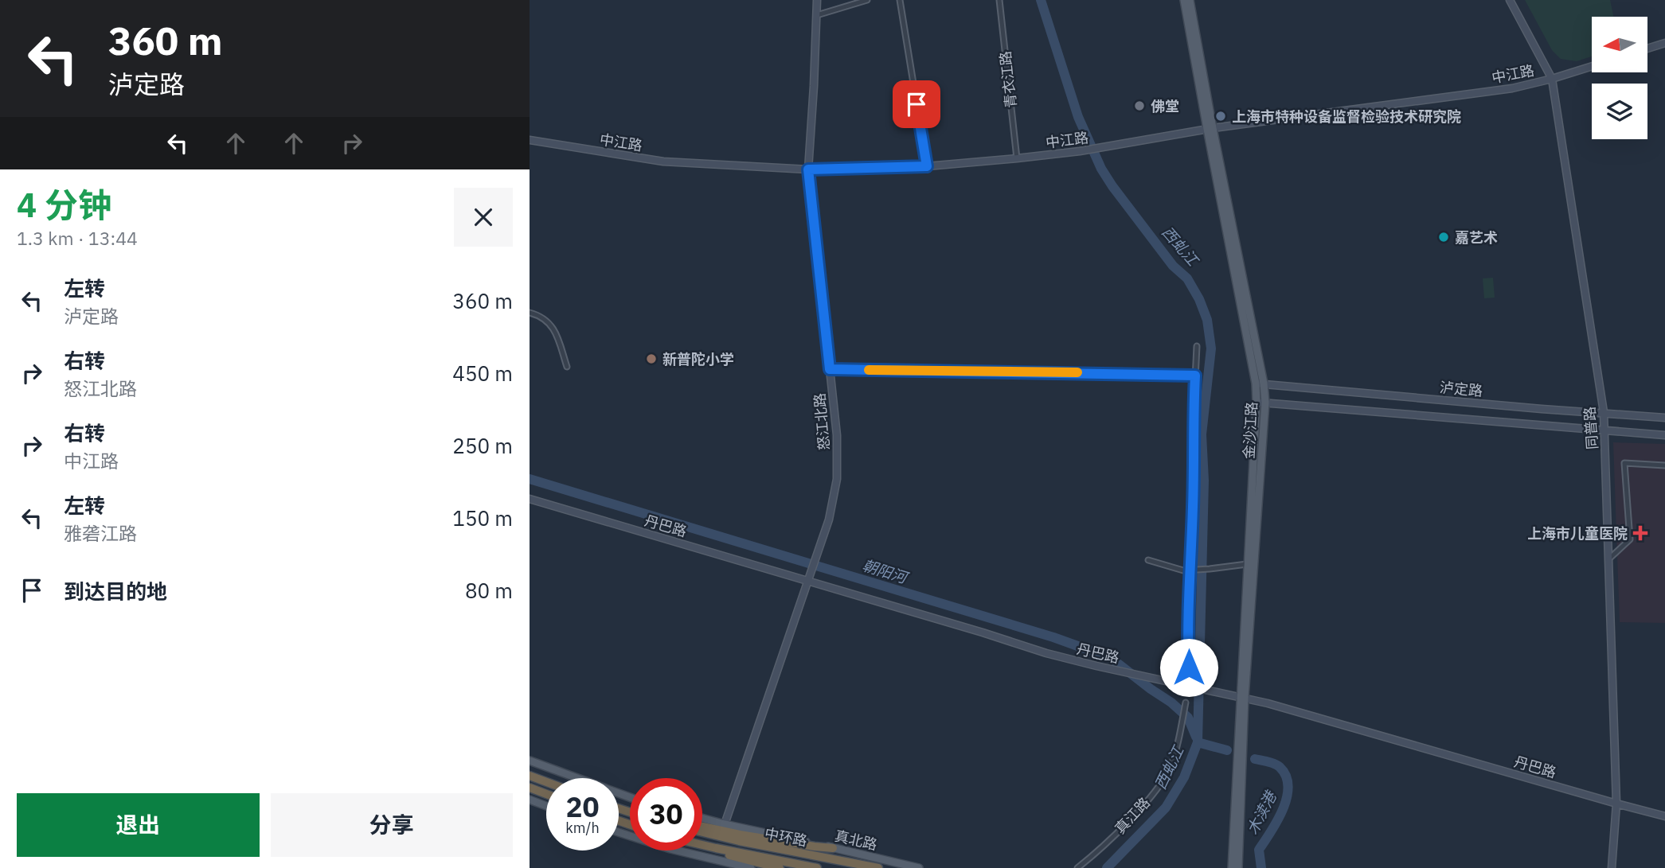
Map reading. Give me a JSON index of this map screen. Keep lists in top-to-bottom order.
{
  "streets": {
    "highway": ["中环路"],
    "main road": ["金沙江路", "真北路"],
    "street": [
      "中江路",
      "青衣江路",
      "泸定路",
      "怒江北路",
      "同普路",
      "丹巴路",
      "真江路"
    ]
  },
  "crossings": [
    ["中江路", "青衣江路"],
    ["中江路", "怒江北路"],
    ["中江路", "同普路"],
    ["中江路", "金沙江路"],
    ["泸定路", "同普路"],
    ["泸定路", "金沙江路"],
    ["怒江北路", "丹巴路"],
    ["怒江北路", "真北路"],
    ["同普路", "丹巴路"],
    ["金沙江路", "丹巴路"]
  ],
  "water": ["西虬江", "朝阳河", "木渎港"],
  "places": {
    "other": [
      "佛堂",
      "上海市特种设备监督检验技术研究院",
      "嘉艺术",
      "新普陀小学"
    ],
    "health": ["上海市儿童医院"]
  },
  "north": "left",
  "page": {
    "turn": ["360 m", "泸定路"],
    "heading": ["4 分钟", "1.3 km · 13:44"],
    "list": [
      {
        "name": "左转",
        "note": "泸定路",
        "value": "360 m"
      },
      {
        "name": "右转",
        "note": "怒江北路",
        "value": "450 m"
      },
      {
        "name": "右转",
        "note": "中江路",
        "value": "250 m"
      },
      {
        "name": "左转",
        "note": "雅砻江路",
        "value": "150 m"
      },
      {
        "name": "到达目的地",
        "value": "80 m"
      }
    ],
    "speed": "20 km/h",
    "limit": "30",
    "buttons": ["退出", "分享"]
  }
}
